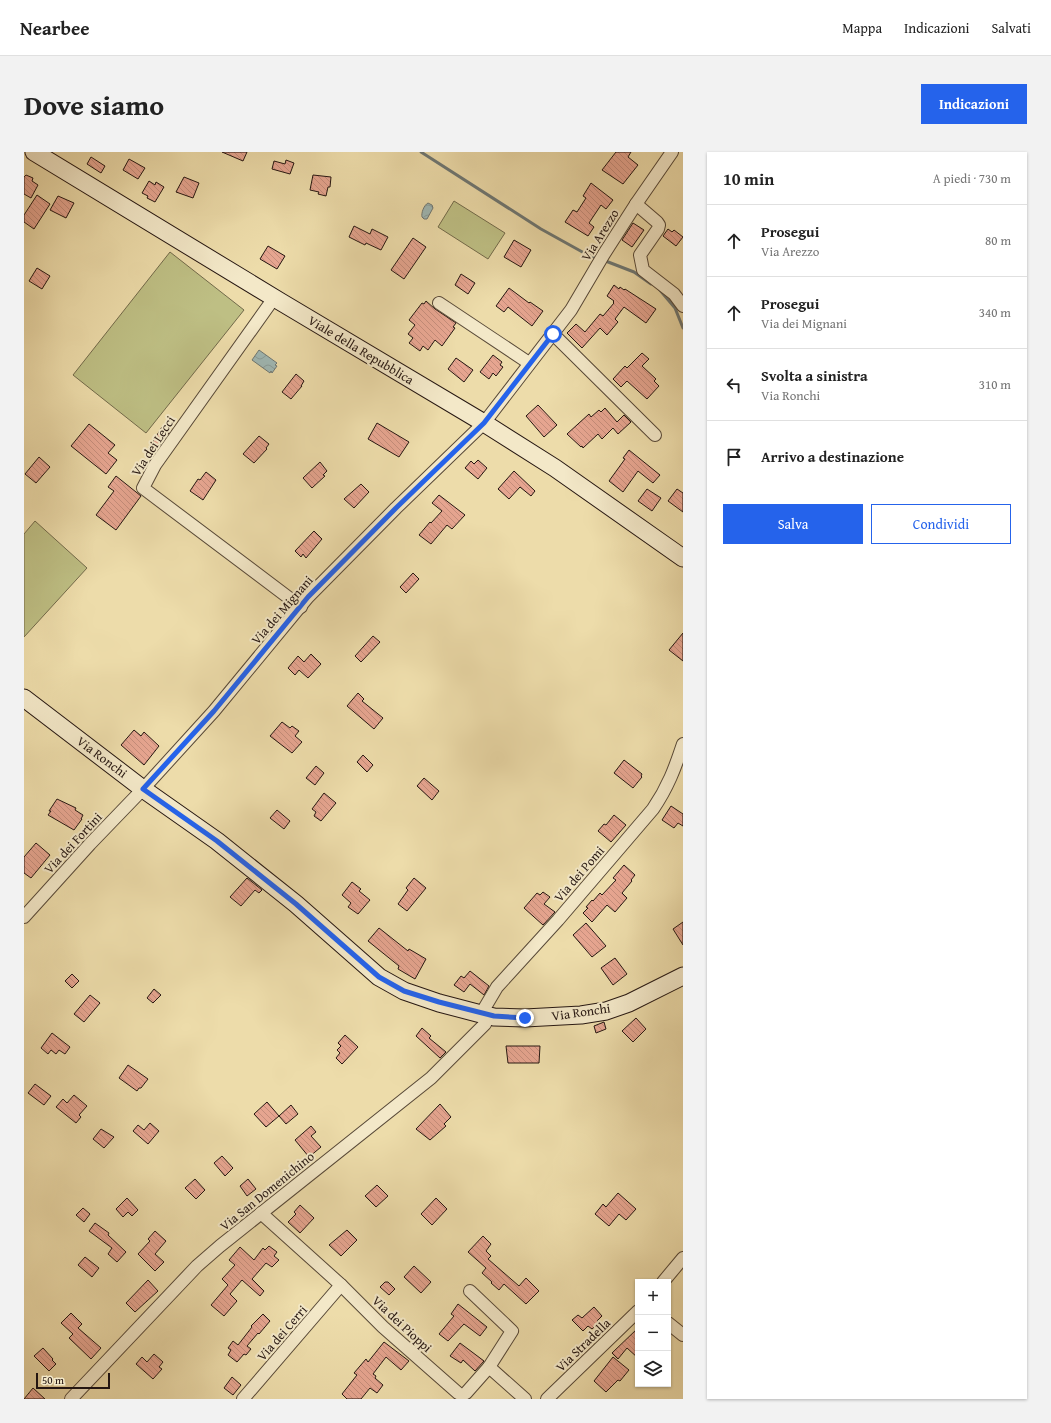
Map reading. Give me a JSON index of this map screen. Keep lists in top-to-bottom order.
{
  "streets": {
    "main road": ["Viale della Repubblica", "Via Ronchi"],
    "street": [
      "Via Arezzo",
      "Via dei Lecci",
      "Via dei Mignani",
      "Via dei Fortini",
      "Via dei Pomi",
      "Via San Domenichino",
      "Via dei Pioppi",
      "Via dei Cerri",
      "Via Stradella"
    ]
  },
  "crossings": [
    ["Via Arezzo", "Viale della Repubblica"],
    ["Via Arezzo", "Via dei Mignani"],
    ["Viale della Repubblica", "Via dei Lecci"],
    ["Viale della Repubblica", "Via dei Mignani"],
    ["Via dei Lecci", "Via dei Mignani"],
    ["Via dei Mignani", "Via Ronchi"],
    ["Via dei Mignani", "Via dei Fortini"],
    ["Via Ronchi", "Via dei Fortini"],
    ["Via Ronchi", "Via dei Pomi"],
    ["Via Ronchi", "Via San Domenichino"],
    ["Via dei Pomi", "Via San Domenichino"],
    ["Via San Domenichino", "Via dei Pioppi"],
    ["Via dei Pioppi", "Via dei Cerri"]
  ],
  "scale_bar": "50 m",
  "page": {
    "header": "Nearbee",
    "nav": ["Mappa", "Indicazioni", "Salvati"],
    "title": "Dove siamo",
    "buttons": [
      "Indicazioni",
      ["Salva", "Condividi"]
    ],
    "heading": ["10 min", "A piedi · 730 m"],
    "list": [
      ["Prosegui", "Via Arezzo", "80 m"],
      ["Prosegui", "Via dei Mignani", "340 m"],
      ["Svolta a sinistra", "Via Ronchi", "310 m"],
      "Arrivo a destinazione"
    ],
    "map_buttons": ["+", "−"],
    "scale": "50 m"
  }
}
